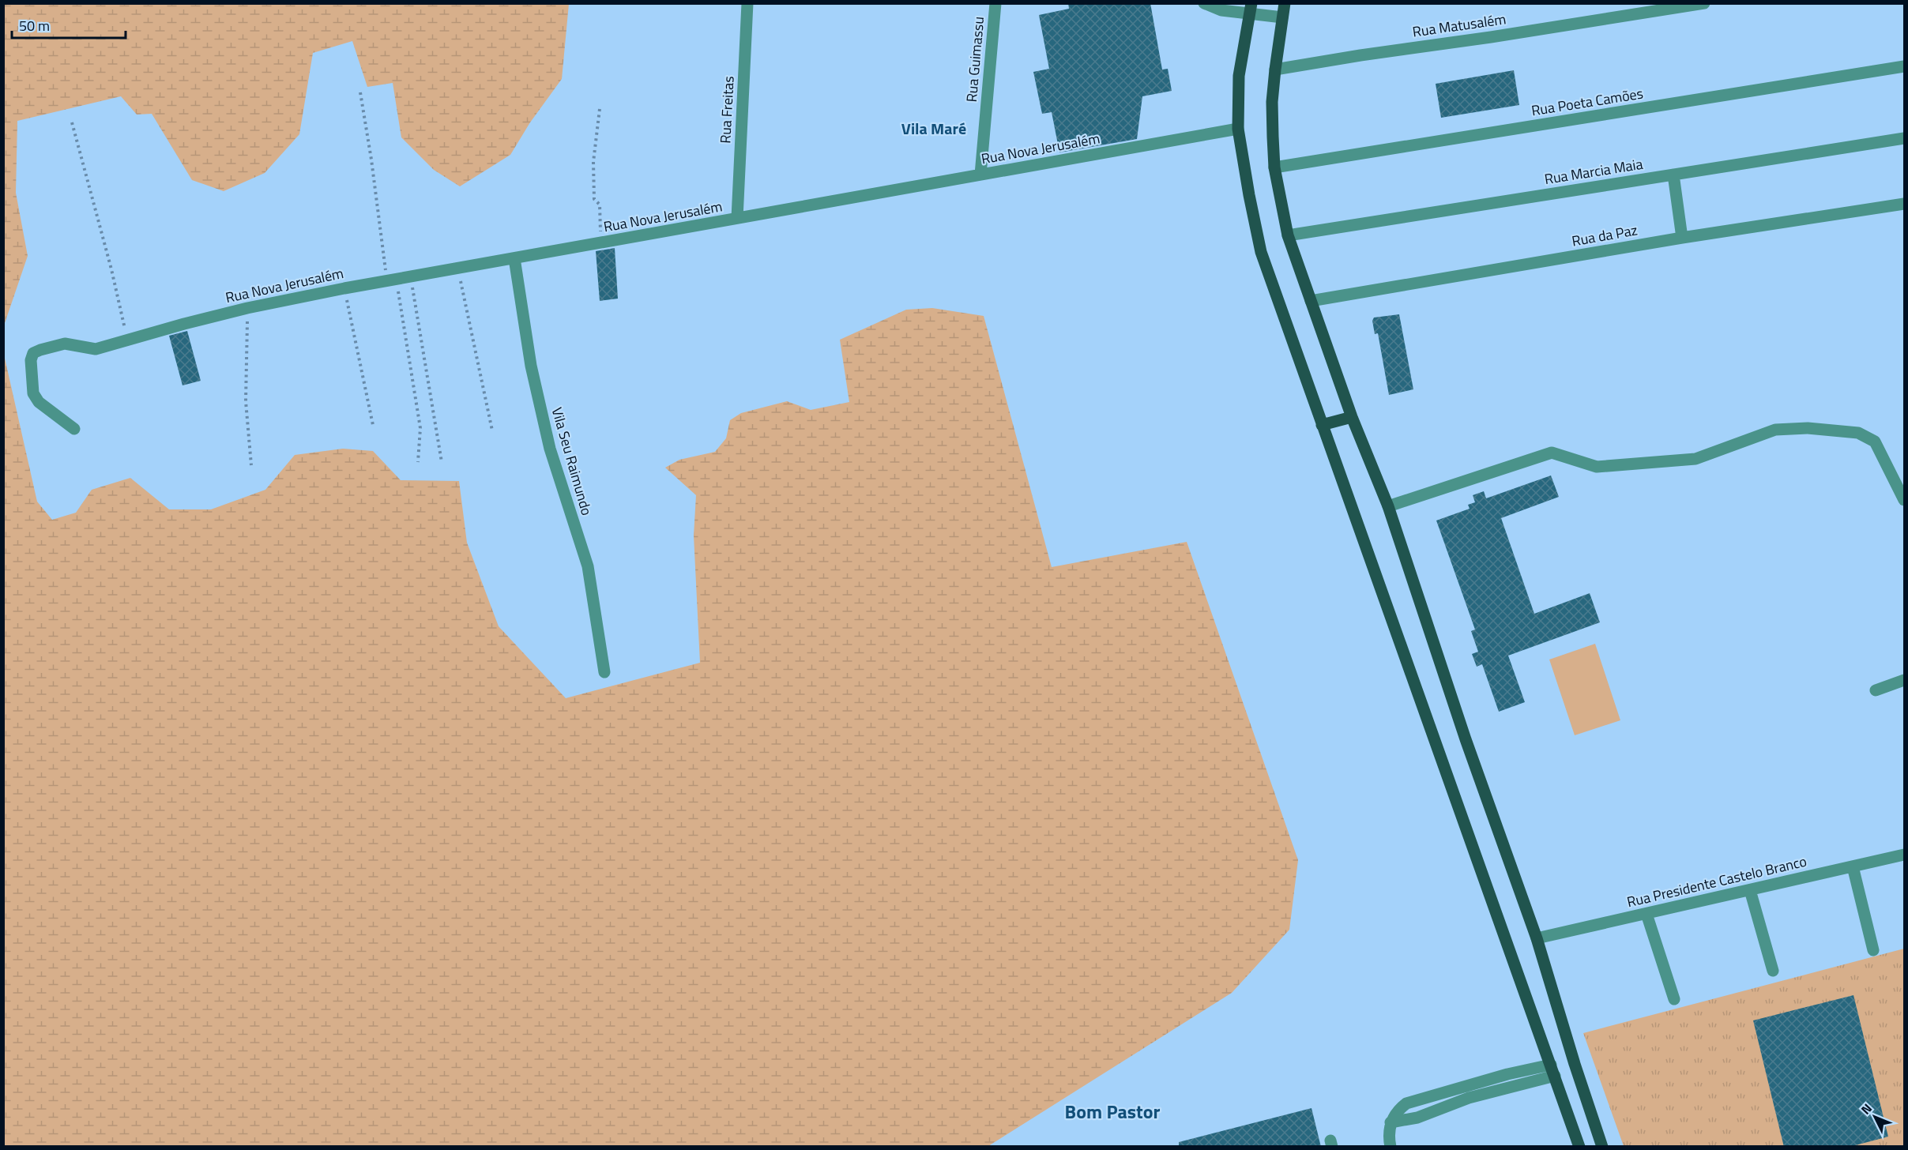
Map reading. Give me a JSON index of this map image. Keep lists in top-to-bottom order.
{
  "streets": {
    "street": [
      "Rua Matusalém",
      "Rua Guimassu",
      "Rua Poeta Camões",
      "Rua Freitas",
      "Rua Nova Jerusalém",
      "Rua Marcia Maia",
      "Rua da Paz",
      "Vila Seu Raimundo",
      "Rua Presidente Castelo Branco"
    ]
  },
  "crossings": [
    ["Rua Guimassu", "Rua Nova Jerusalém"],
    ["Rua Freitas", "Rua Nova Jerusalém"],
    ["Rua Nova Jerusalém", "Vila Seu Raimundo"]
  ],
  "districts": ["Vila Maré", "Bom Pastor"],
  "scale_bar": "50 m",
  "north": "top left"
}
